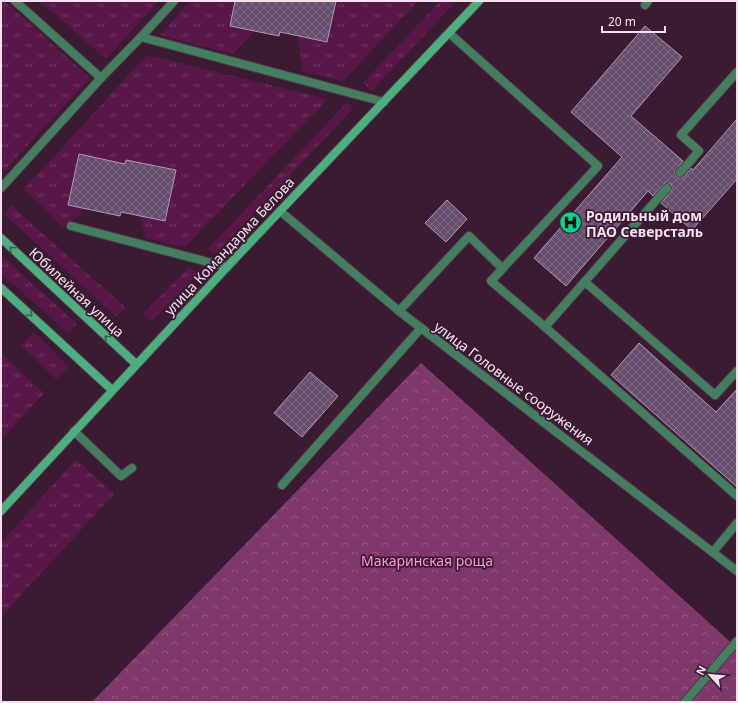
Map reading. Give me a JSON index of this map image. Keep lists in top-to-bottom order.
{
  "streets": {
    "main road": ["улица Командарма Белова", "Юбилейная улица"],
    "street": ["улица Головные сооружения"]
  },
  "crossings": [
    ["улица Командарма Белова", "Юбилейная улица"],
    ["улица Командарма Белова", "улица Головные сооружения"]
  ],
  "parks": ["Макаринская роща"],
  "places": {
    "hospital": ["Родильный дом ПАО Северсталь"]
  },
  "scale_bar": "20 m",
  "north": "top left"
}
